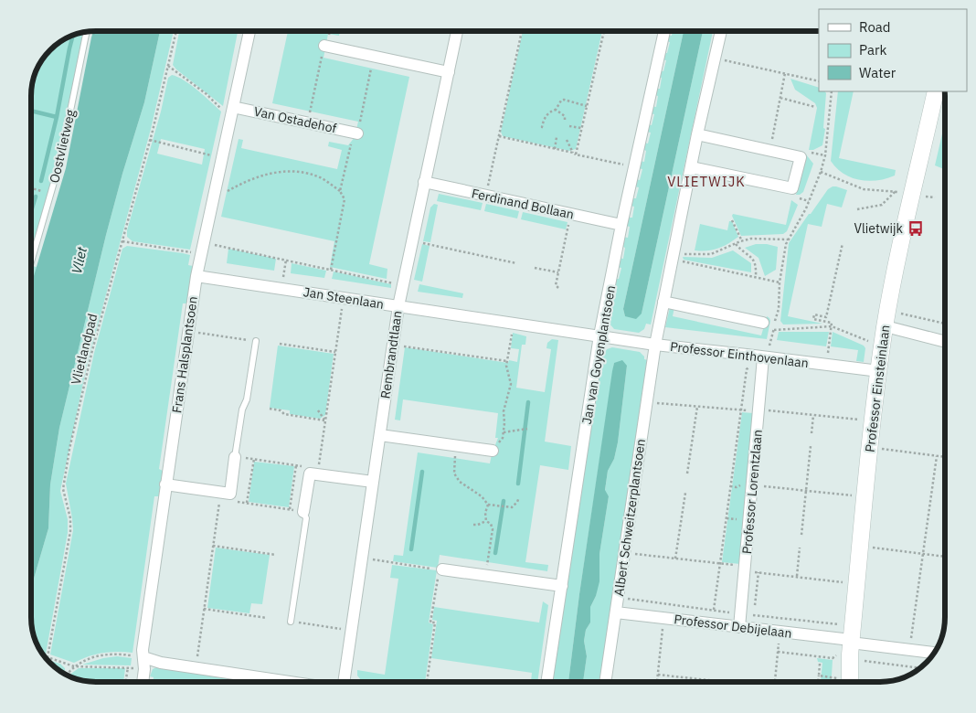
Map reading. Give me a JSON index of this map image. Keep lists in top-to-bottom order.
{
  "streets": {
    "street": [
      "Van Ostadehof",
      "Ferdinand Bollaan",
      "Jan Steenlaan",
      "Frans Halsplantsoen",
      "Rembrandtlaan",
      "Jan van Goyenplantsoen",
      "Professor Einthovenlaan",
      "Professor Einsteinlaan",
      "Professor Lorentzlaan",
      "Albert Schweitzerplantsoen",
      "Professor Debijelaan"
    ],
    "lane": ["Oostvlietweg"],
    "path": ["Vlietlandpad"]
  },
  "crossings": [
    ["Van Ostadehof", "Frans Halsplantsoen"],
    ["Ferdinand Bollaan", "Rembrandtlaan"],
    ["Ferdinand Bollaan", "Jan van Goyenplantsoen"],
    ["Jan Steenlaan", "Frans Halsplantsoen"],
    ["Jan Steenlaan", "Rembrandtlaan"],
    ["Jan Steenlaan", "Jan van Goyenplantsoen"],
    ["Jan Steenlaan", "Professor Einthovenlaan"],
    ["Jan van Goyenplantsoen", "Professor Einthovenlaan"],
    ["Professor Einthovenlaan", "Professor Einsteinlaan"],
    ["Professor Einthovenlaan", "Professor Lorentzlaan"],
    ["Professor Einthovenlaan", "Albert Schweitzerplantsoen"],
    ["Professor Einsteinlaan", "Professor Debijelaan"],
    ["Professor Lorentzlaan", "Professor Debijelaan"],
    ["Albert Schweitzerplantsoen", "Professor Debijelaan"]
  ],
  "districts": ["VLIETWIJK"],
  "water": ["Vliet"],
  "places": {
    "bus stop": ["Vlietwijk"]
  },
  "legend": ["Road", "Park", "Water"]
}
